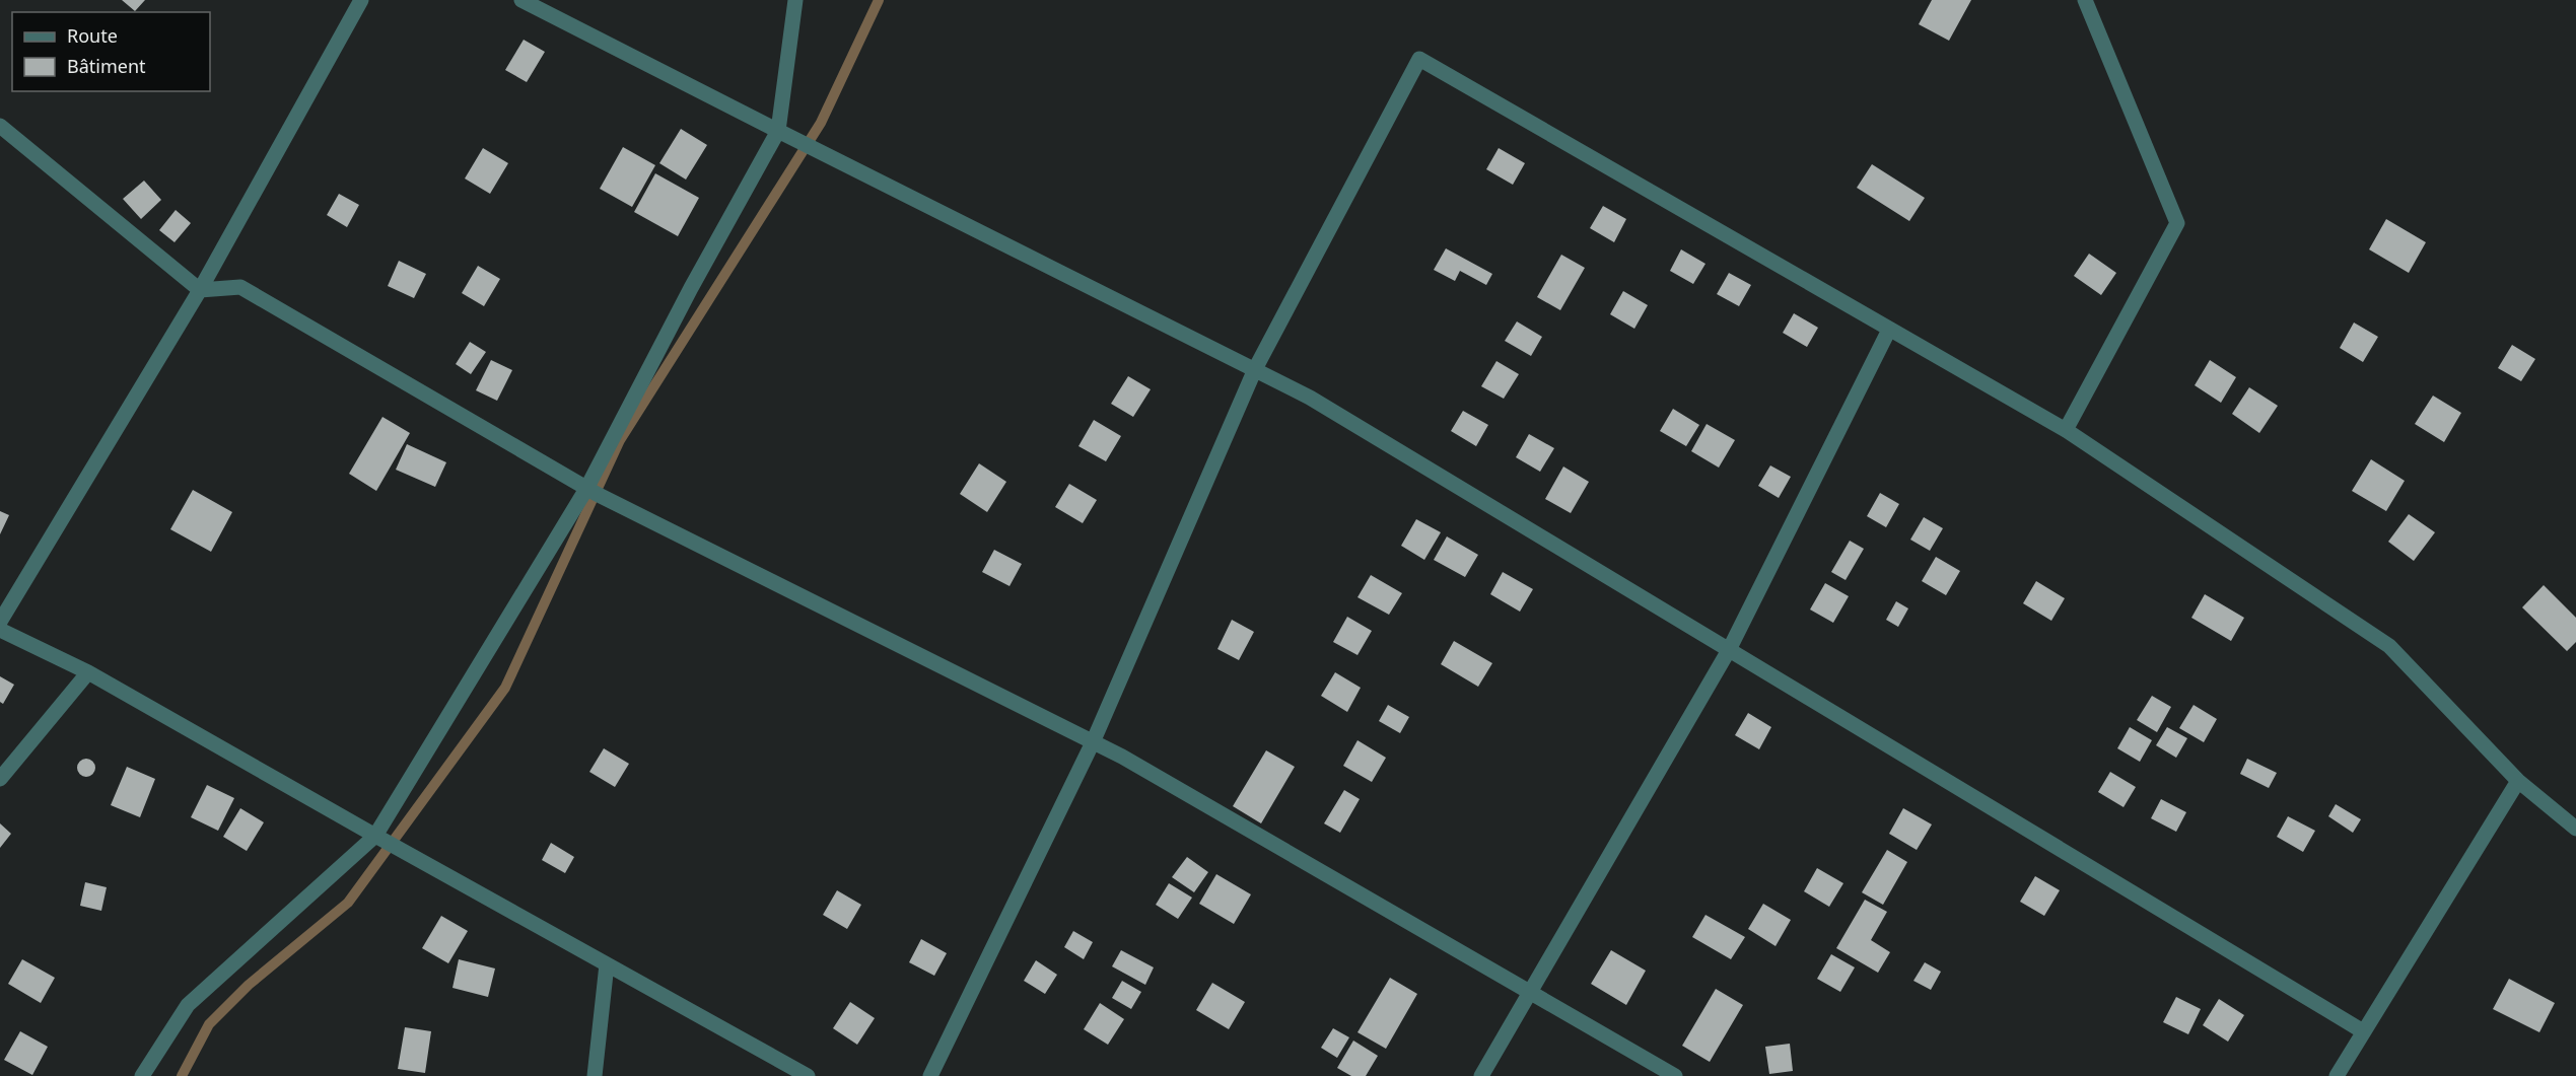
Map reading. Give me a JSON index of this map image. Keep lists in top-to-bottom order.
{
  "legend": ["Route", "Bâtiment"]
}
